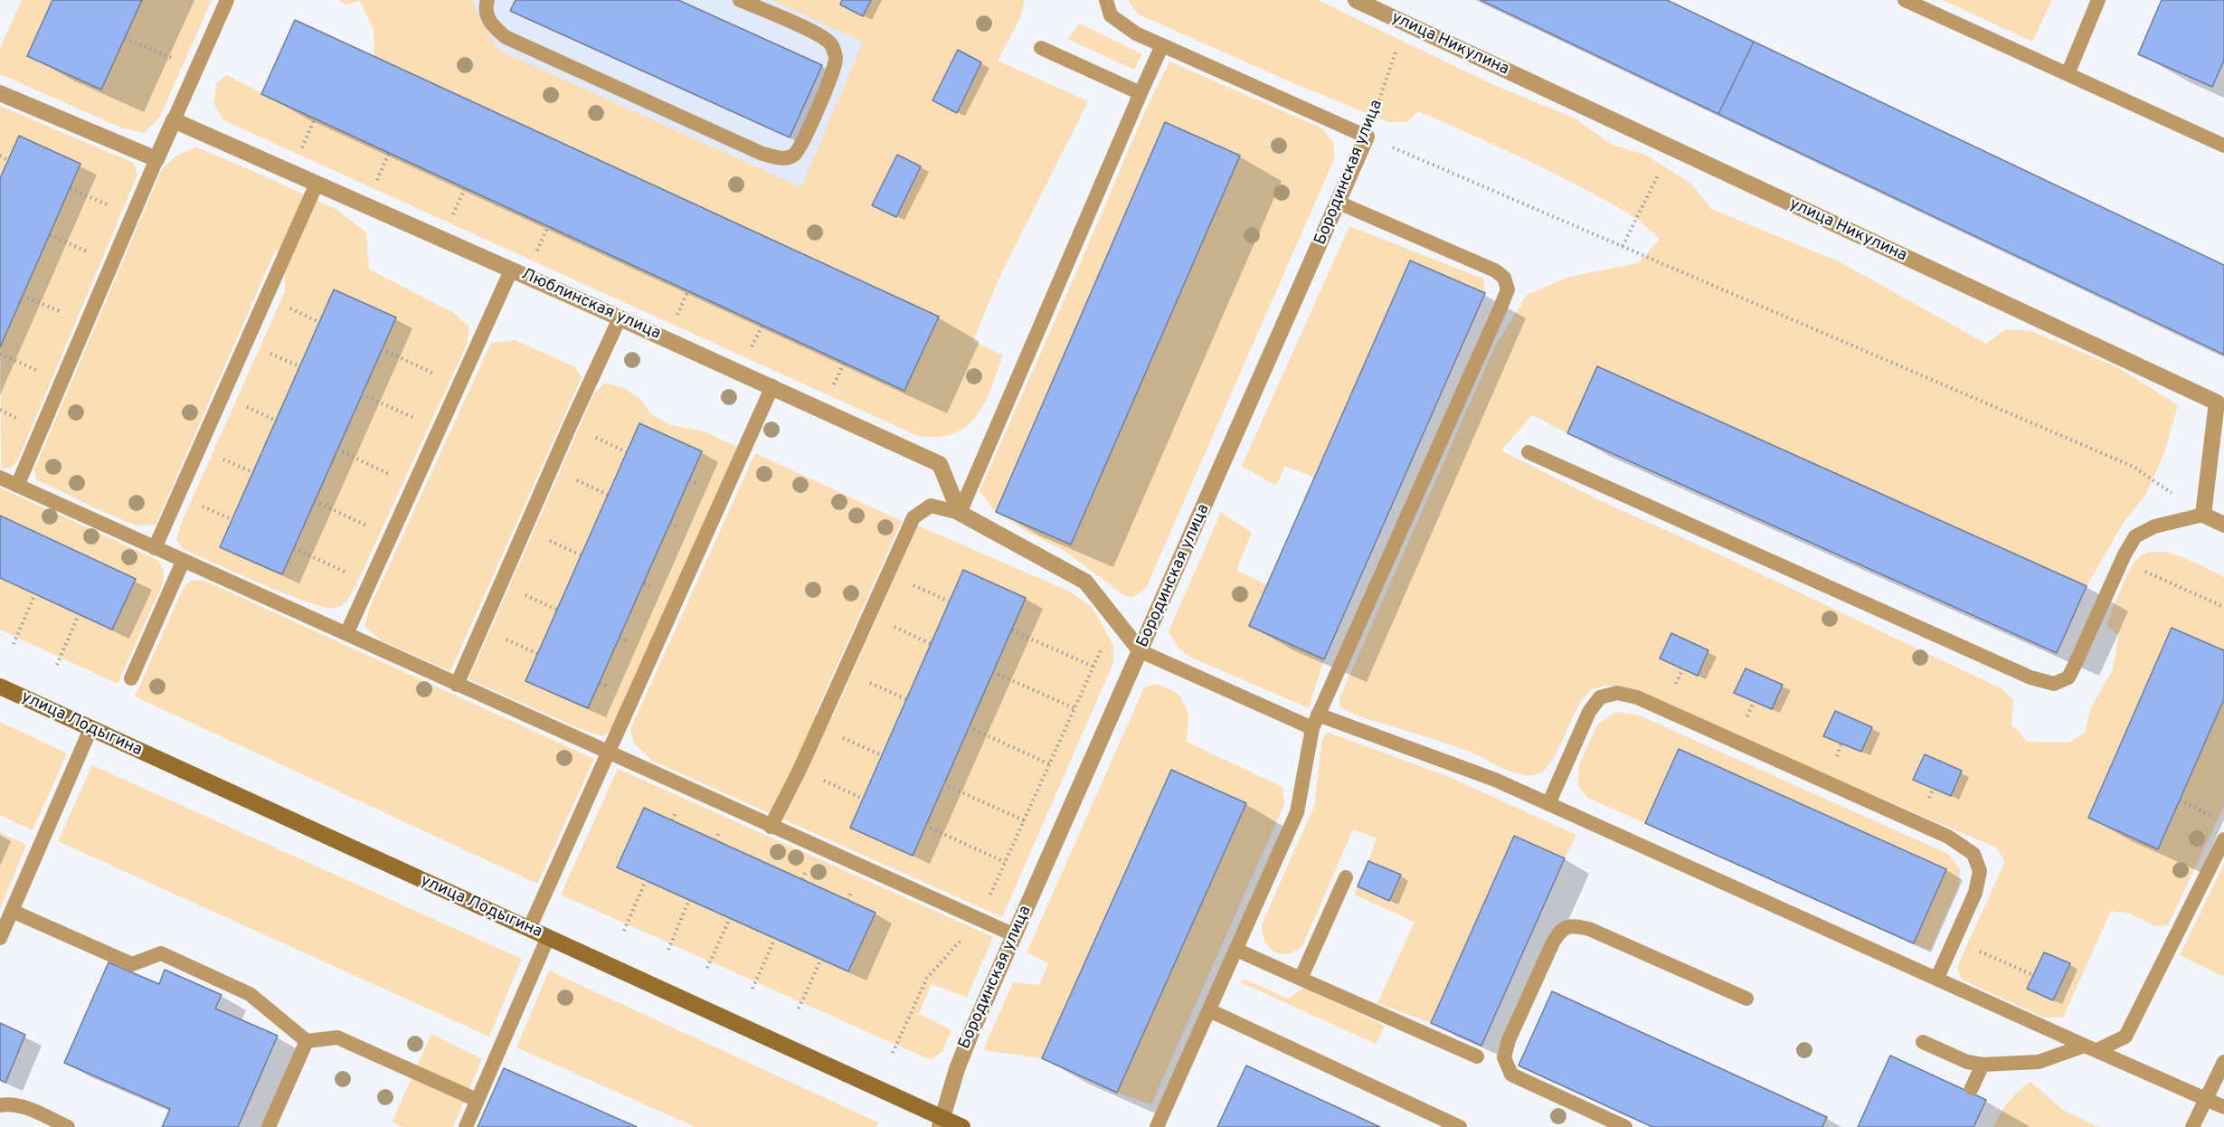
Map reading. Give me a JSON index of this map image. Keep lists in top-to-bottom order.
{
  "streets": {
    "main road": ["улица Лодыгина"],
    "street": ["улица Никулина", "Бородинская улица", "Люблинская улица"]
  },
  "crossings": [
    ["улица Никулина", "Бородинская улица"],
    ["Бородинская улица", "улица Лодыгина"]
  ]
}
